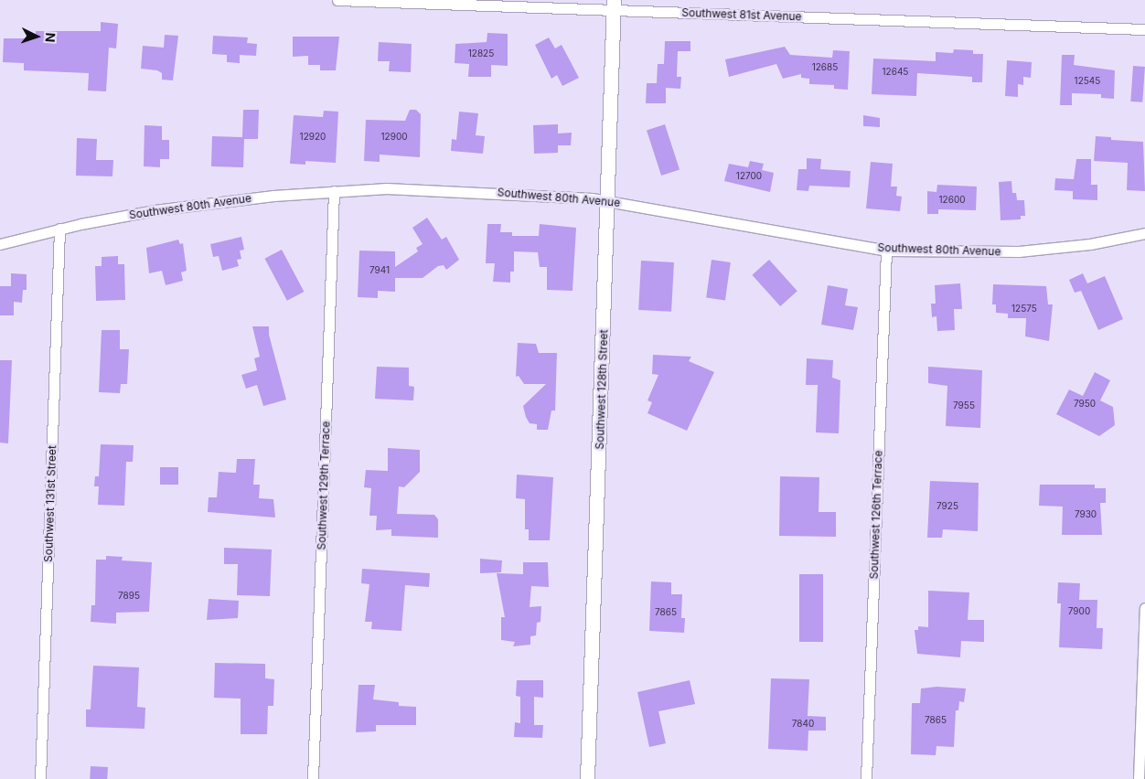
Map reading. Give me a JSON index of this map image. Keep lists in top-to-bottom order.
{
  "streets": {
    "street": [
      "Southwest 81st Avenue",
      "Southwest 80th Avenue",
      "Southwest 128th Street",
      "Southwest 129th Terrace",
      "Southwest 131st Street",
      "Southwest 126th Terrace"
    ]
  },
  "crossings": [
    ["Southwest 81st Avenue", "Southwest 128th Street"],
    ["Southwest 80th Avenue", "Southwest 128th Street"],
    ["Southwest 80th Avenue", "Southwest 129th Terrace"],
    ["Southwest 80th Avenue", "Southwest 131st Street"],
    ["Southwest 80th Avenue", "Southwest 126th Terrace"]
  ],
  "house_numbers": [
    "12825",
    "12685",
    "12645",
    "12545",
    "12920",
    "12900",
    "12700",
    "12600",
    "7941",
    "12575",
    "7950",
    "7955",
    "7925",
    "7930",
    "7895",
    "7900",
    "7865",
    "7865",
    "7840"
  ],
  "north": "right"
}
